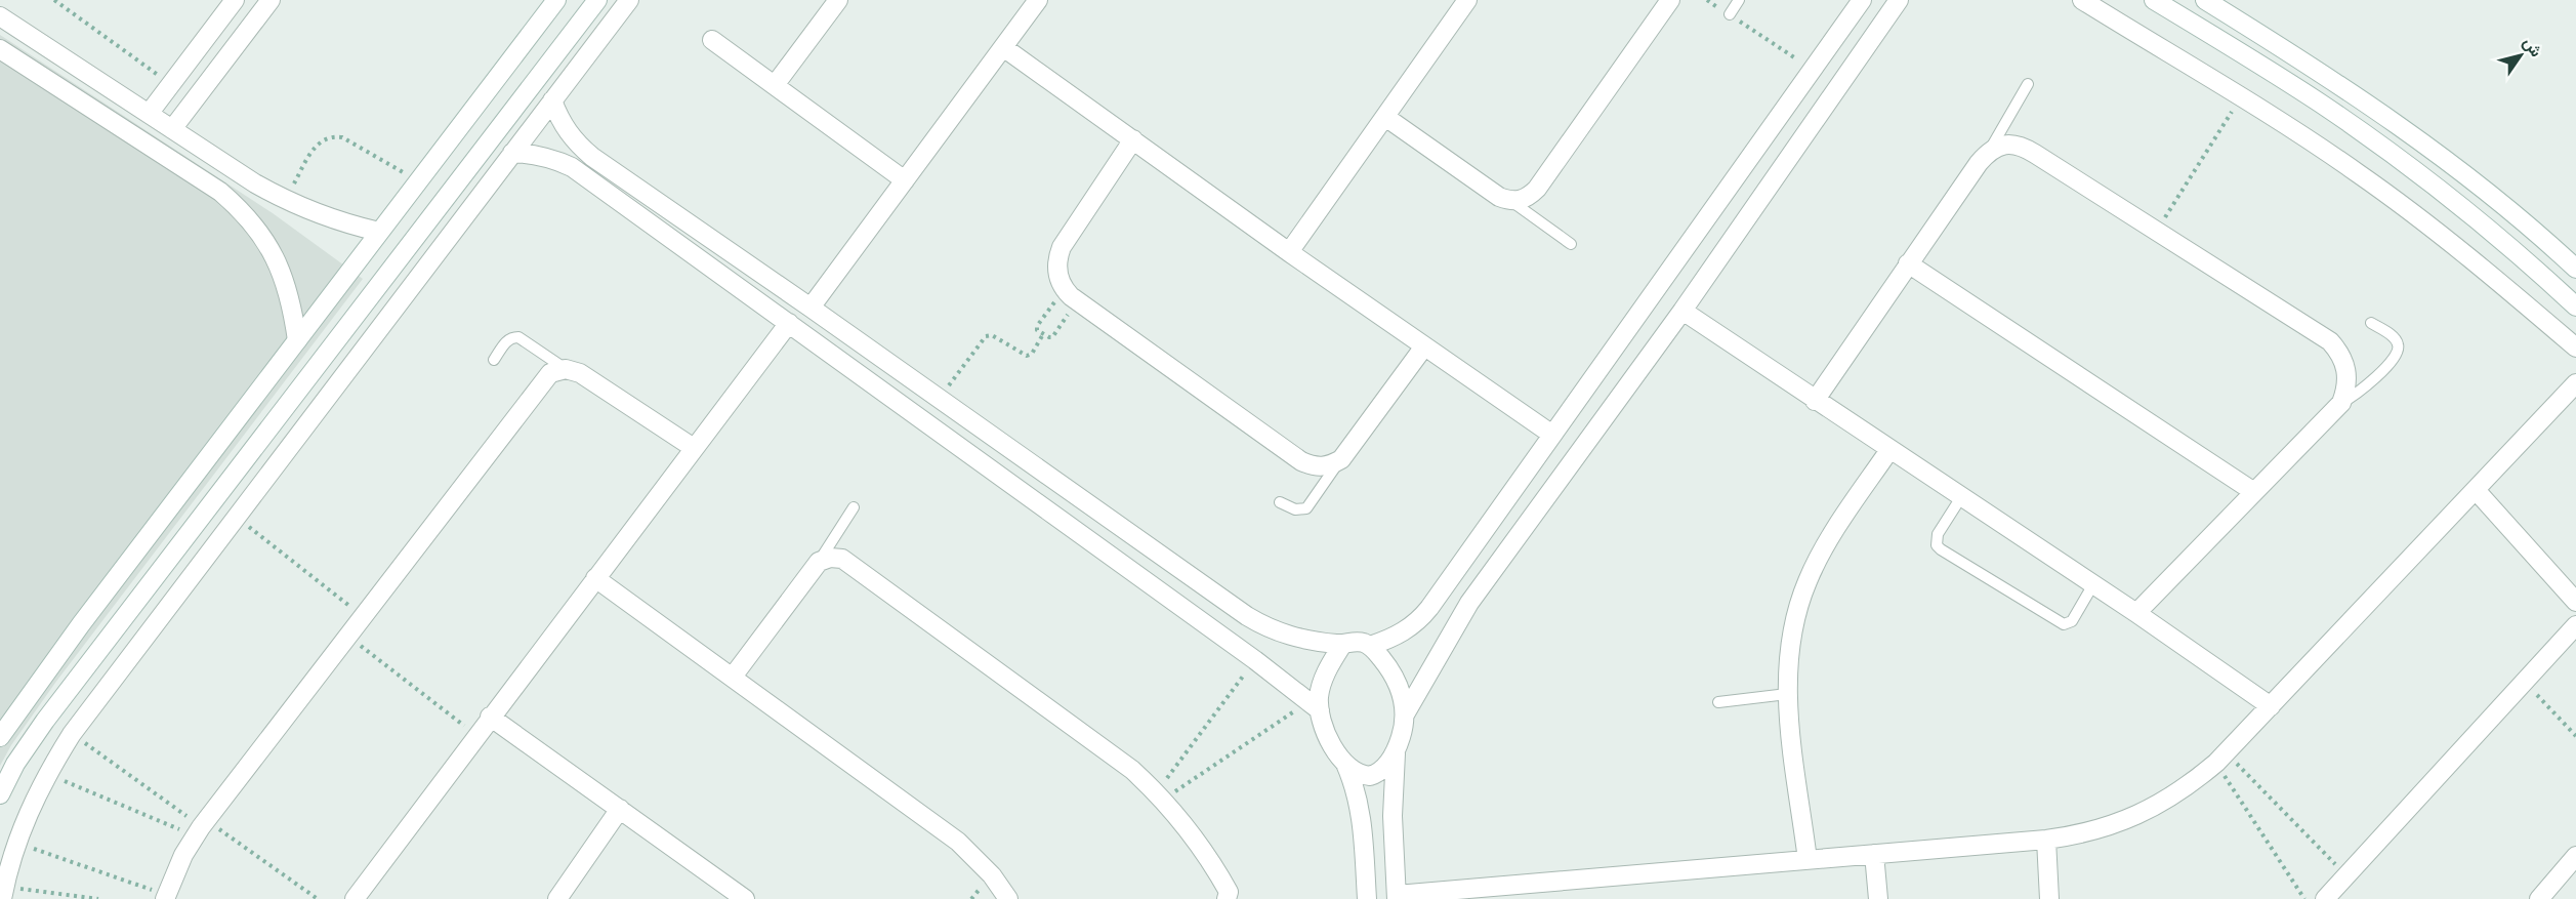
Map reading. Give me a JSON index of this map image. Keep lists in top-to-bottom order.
{
  "north": "top right"
}
